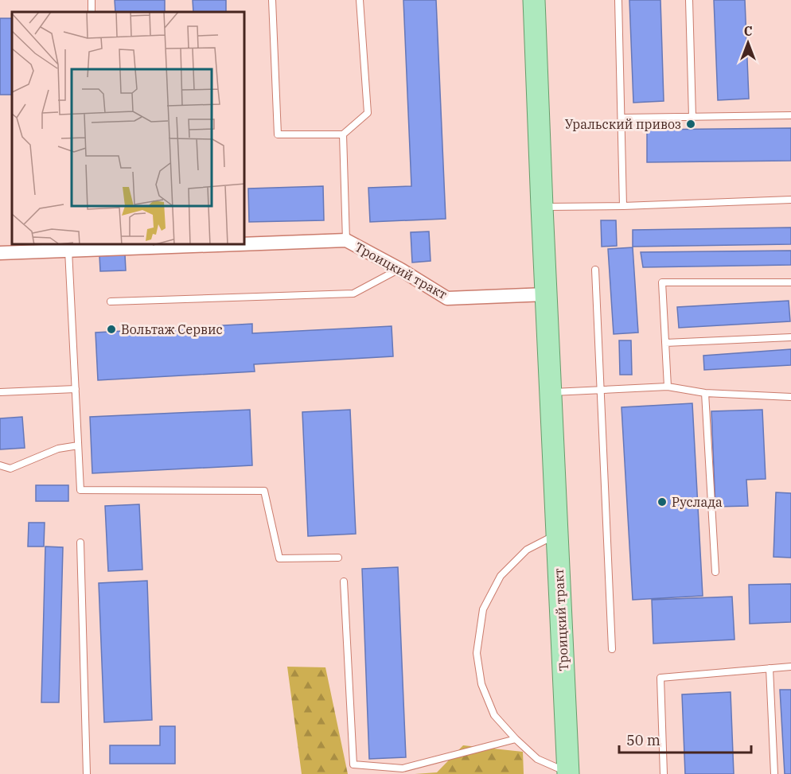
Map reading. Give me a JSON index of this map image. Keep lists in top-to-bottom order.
{
  "streets": {
    "main road": ["Троицкий тракт"]
  },
  "places": ["Уральский привоз", "Вольтаж Сервис", "Руслада"],
  "scale_bar": "50 m",
  "north": "top"
}
